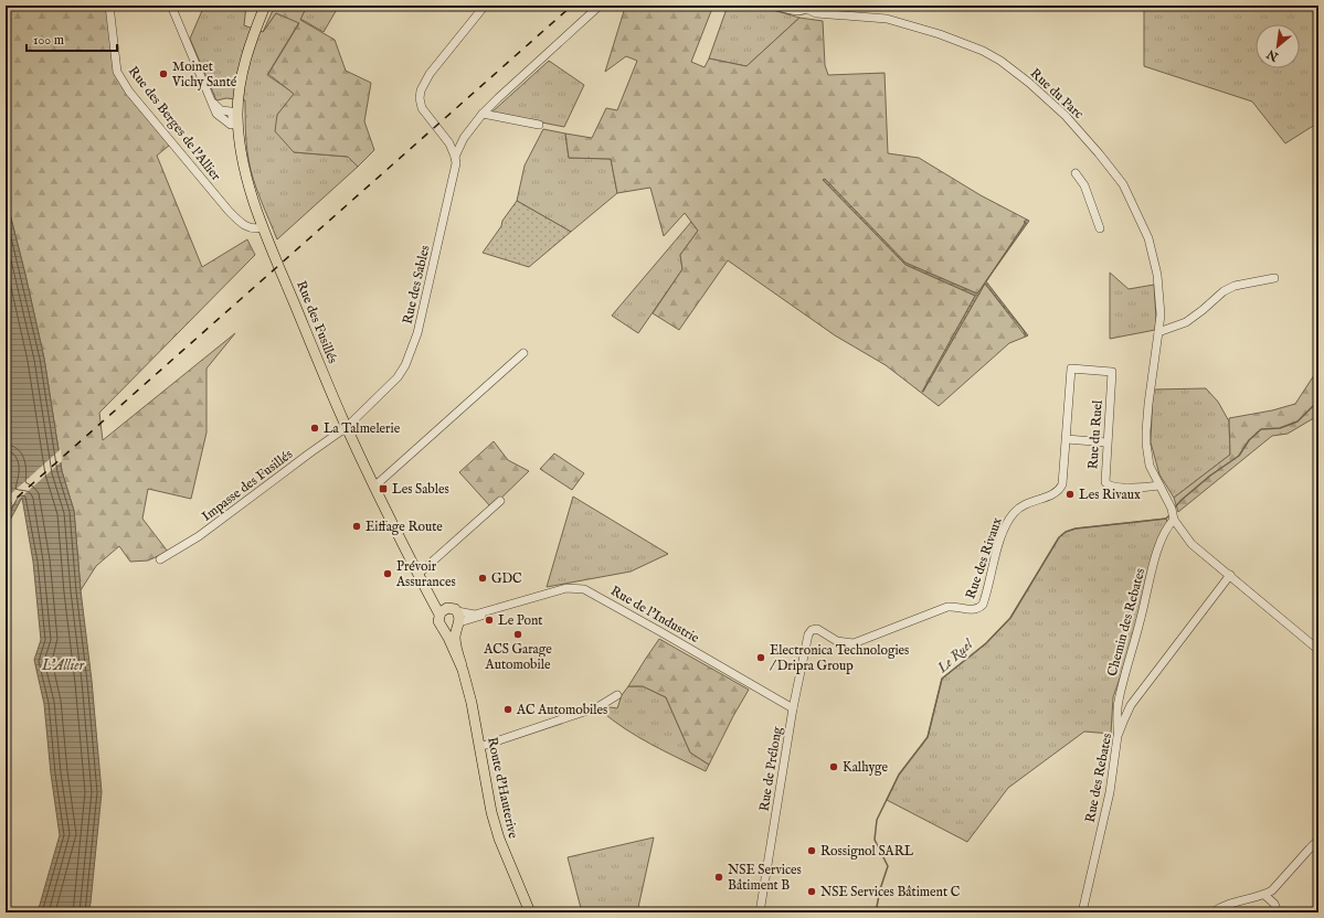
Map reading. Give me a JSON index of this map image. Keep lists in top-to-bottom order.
{
  "streets": {
    "main road": ["Rue des Fusillés", "Route d'Hauterive"],
    "street": [
      "Rue du Parc",
      "Rue des Berges de l'Allier",
      "Rue des Sables",
      "Rue du Ruel",
      "Impasse des Fusillés",
      "Rue des Rivaux",
      "Rue de l'Industrie",
      "Chemin des Rebates",
      "Rue de Prélong",
      "Rue des Rebates"
    ]
  },
  "crossings": [
    ["Rue des Berges de l'Allier", "Rue des Fusillés"],
    ["Rue des Sables", "Rue des Fusillés"],
    ["Rue des Sables", "Impasse des Fusillés"],
    ["Rue des Fusillés", "Impasse des Fusillés"],
    ["Rue du Ruel", "Rue des Rivaux"],
    ["Rue des Rivaux", "Rue de Prélong"],
    ["Rue de l'Industrie", "Rue de Prélong"],
    ["Rue de l'Industrie", "Route d'Hauterive"],
    ["Chemin des Rebates", "Rue des Rebates"]
  ],
  "water": ["Le Ruel", "L'Allier"],
  "places": {
    "other": [
      "Moinet Vichy Santé",
      "La Talmelerie",
      "Les Rivaux",
      "Eiffage Route",
      "Prévoir Assurances",
      "GDC",
      "Le Pont",
      "ACS Garage Automobile",
      "Electronica Technologies / Dripra Group",
      "AC Automobiles",
      "Kalhyge",
      "Rossignol SARL",
      "NSE Services Bâtiment B",
      "NSE Services Bâtiment C"
    ],
    "transit": ["Les Sables"]
  },
  "scale_bar": "100 m",
  "north": "bottom left"
}
